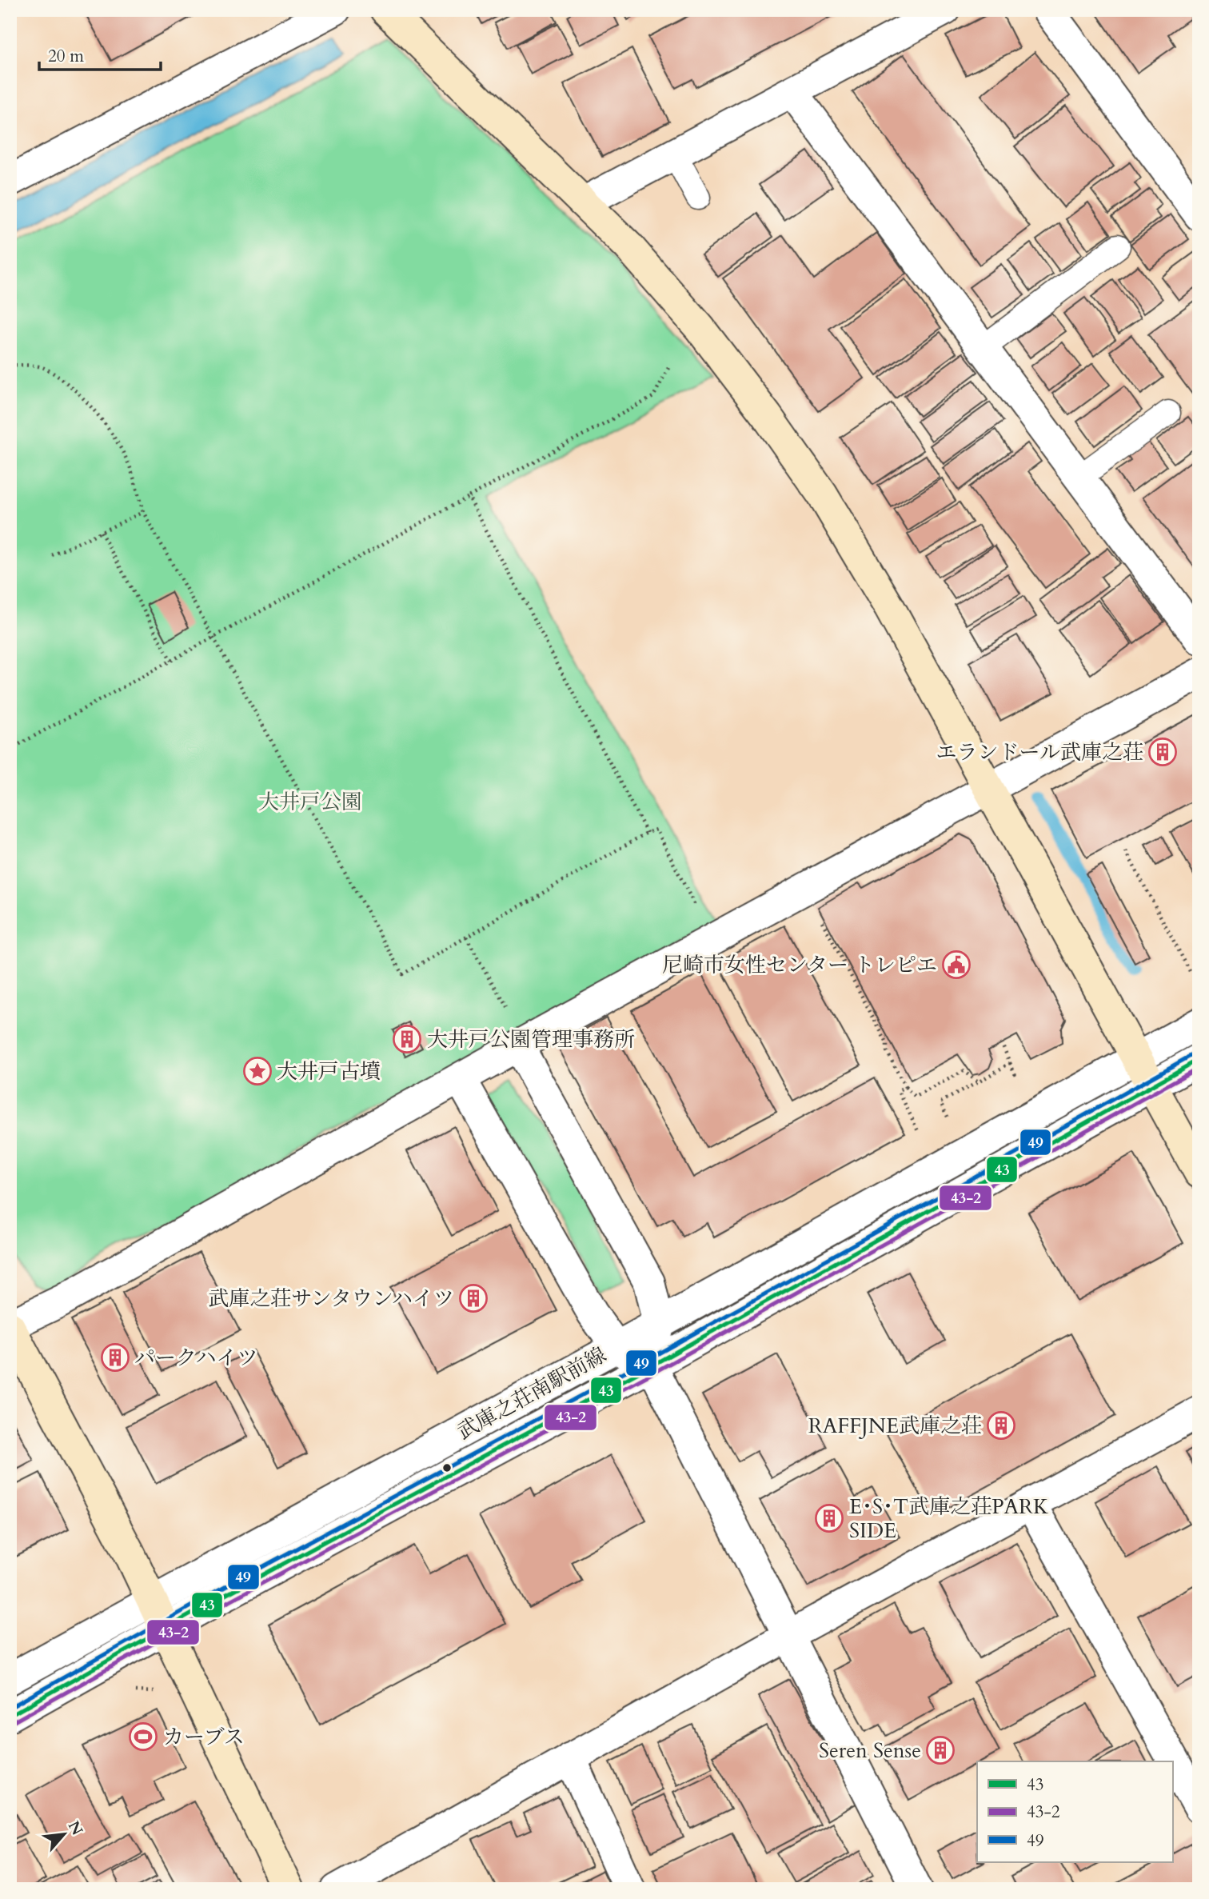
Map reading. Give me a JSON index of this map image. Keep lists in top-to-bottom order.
{
  "streets": {
    "street": ["武庫之荘南駅前線"]
  },
  "parks": ["大井戸公園"],
  "places": {
    "building": [
      "エランドール武庫之荘",
      "大井戸公園管理事務所",
      "武庫之荘サンタウンハイツ",
      "パークハイツ",
      "RAFFJNE武庫之荘",
      "E･S･T武庫之荘PARK SIDE",
      "Seren Sense"
    ],
    "public building": ["尼崎市女性センター トレピエ"],
    "place": ["大井戸古墳"],
    "sports": ["カーブス"]
  },
  "lines": ["transit line 49", "transit line 43", "transit line 43-2"],
  "legend": ["43", "43-2", "49"],
  "scale_bar": "20 m",
  "north": "top right"
}
